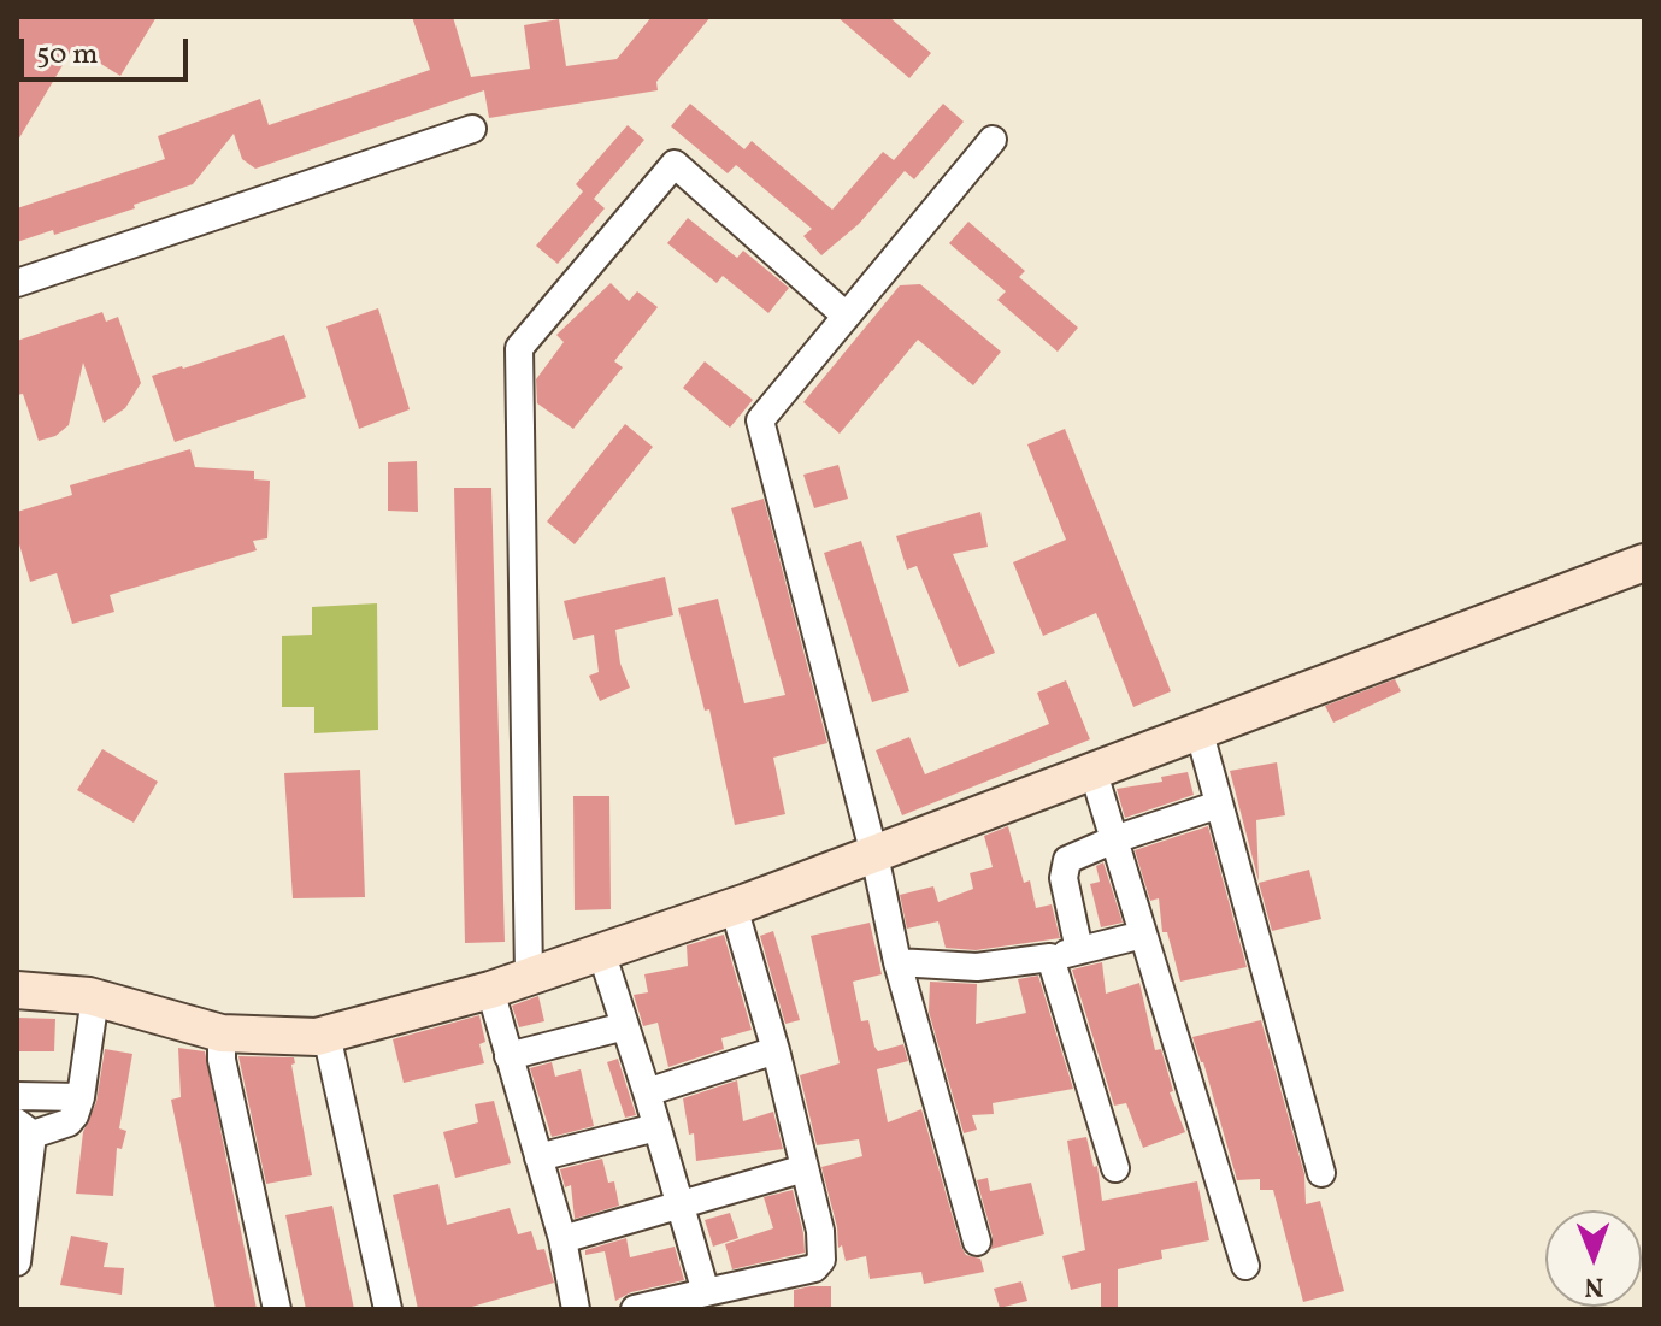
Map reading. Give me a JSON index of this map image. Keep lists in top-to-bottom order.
{
  "scale_bar": "50 m",
  "north": "bottom"
}
